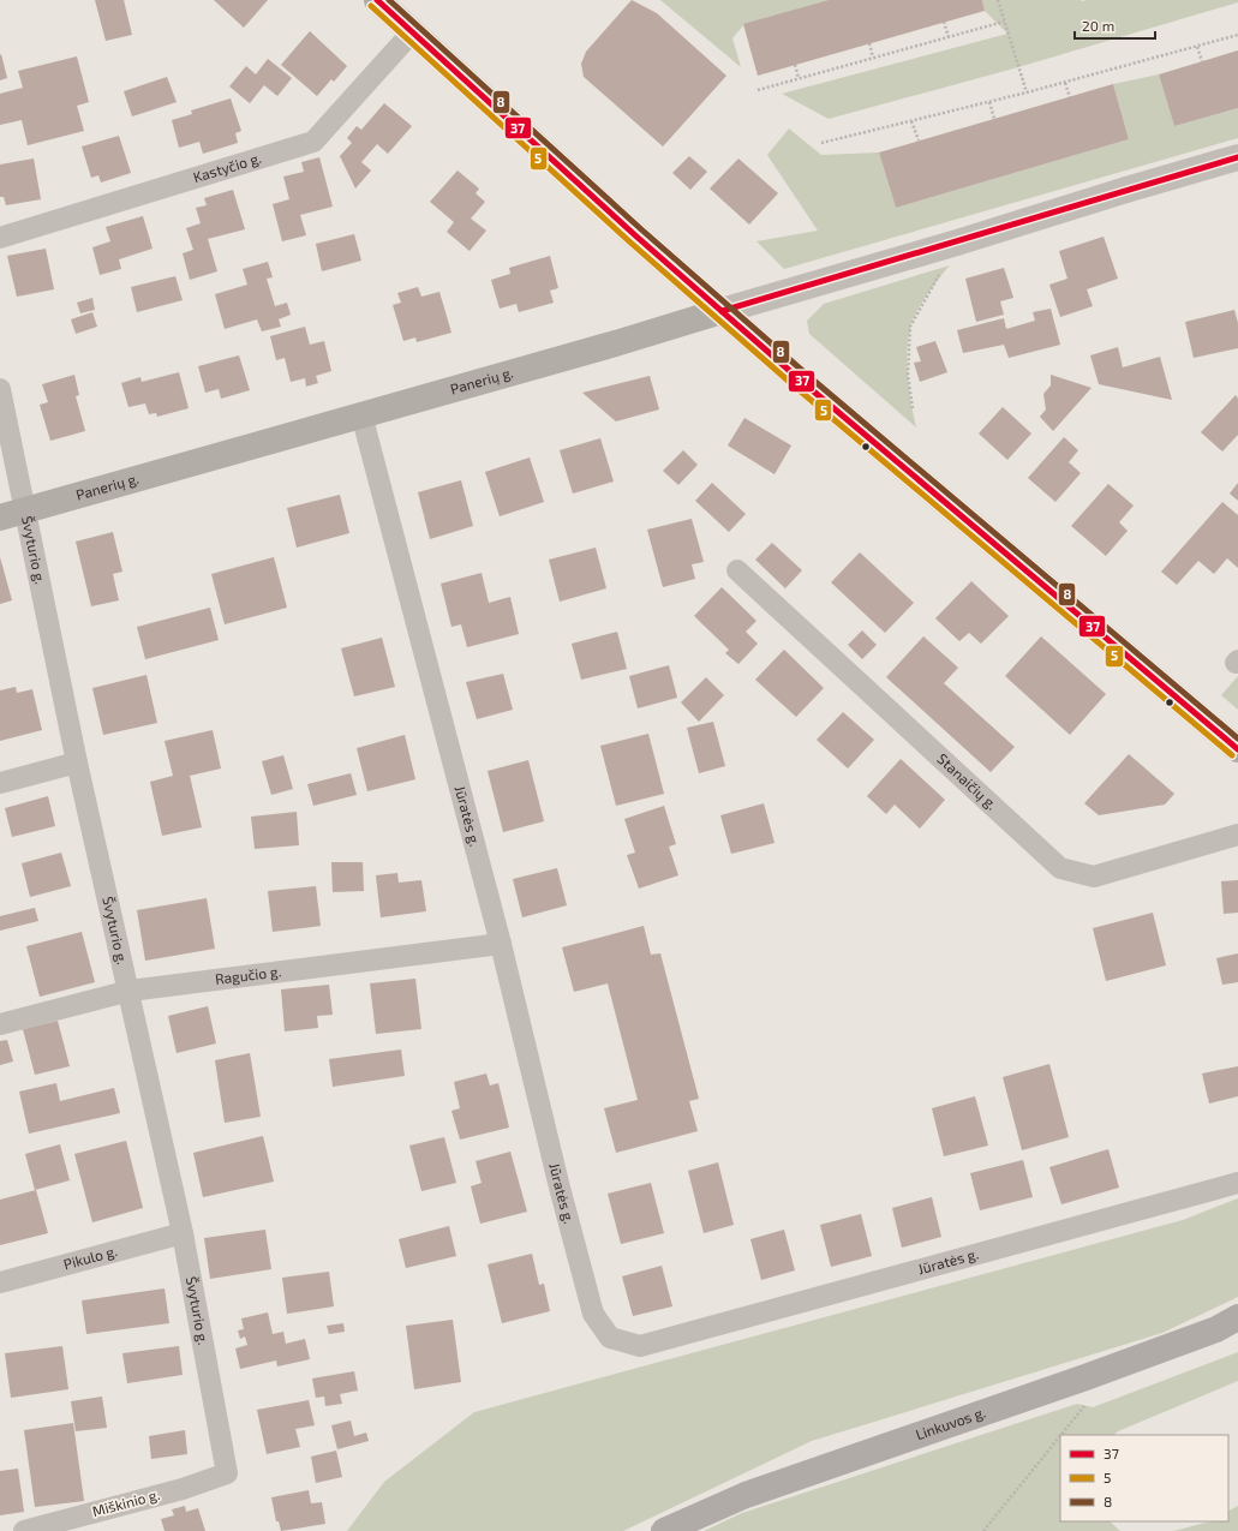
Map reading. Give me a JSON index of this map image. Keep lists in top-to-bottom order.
{
  "streets": {
    "main road": ["Panerių g.", "Linkuvos g."],
    "street": [
      "Kastyčio g.",
      "Švyturio g.",
      "Stanaičių g.",
      "Jūratės g.",
      "Ragučio g.",
      "Pikulo g.",
      "Miškinio g."
    ]
  },
  "crossings": [
    ["Panerių g.", "Švyturio g."],
    ["Panerių g.", "Jūratės g."],
    ["Švyturio g.", "Ragučio g."],
    ["Švyturio g.", "Pikulo g."],
    ["Švyturio g.", "Miškinio g."],
    ["Jūratės g.", "Ragučio g."]
  ],
  "lines": ["transit line 37", "transit line 8", "transit line 5"],
  "legend": ["37", "5", "8"],
  "scale_bar": "20 m"
}
